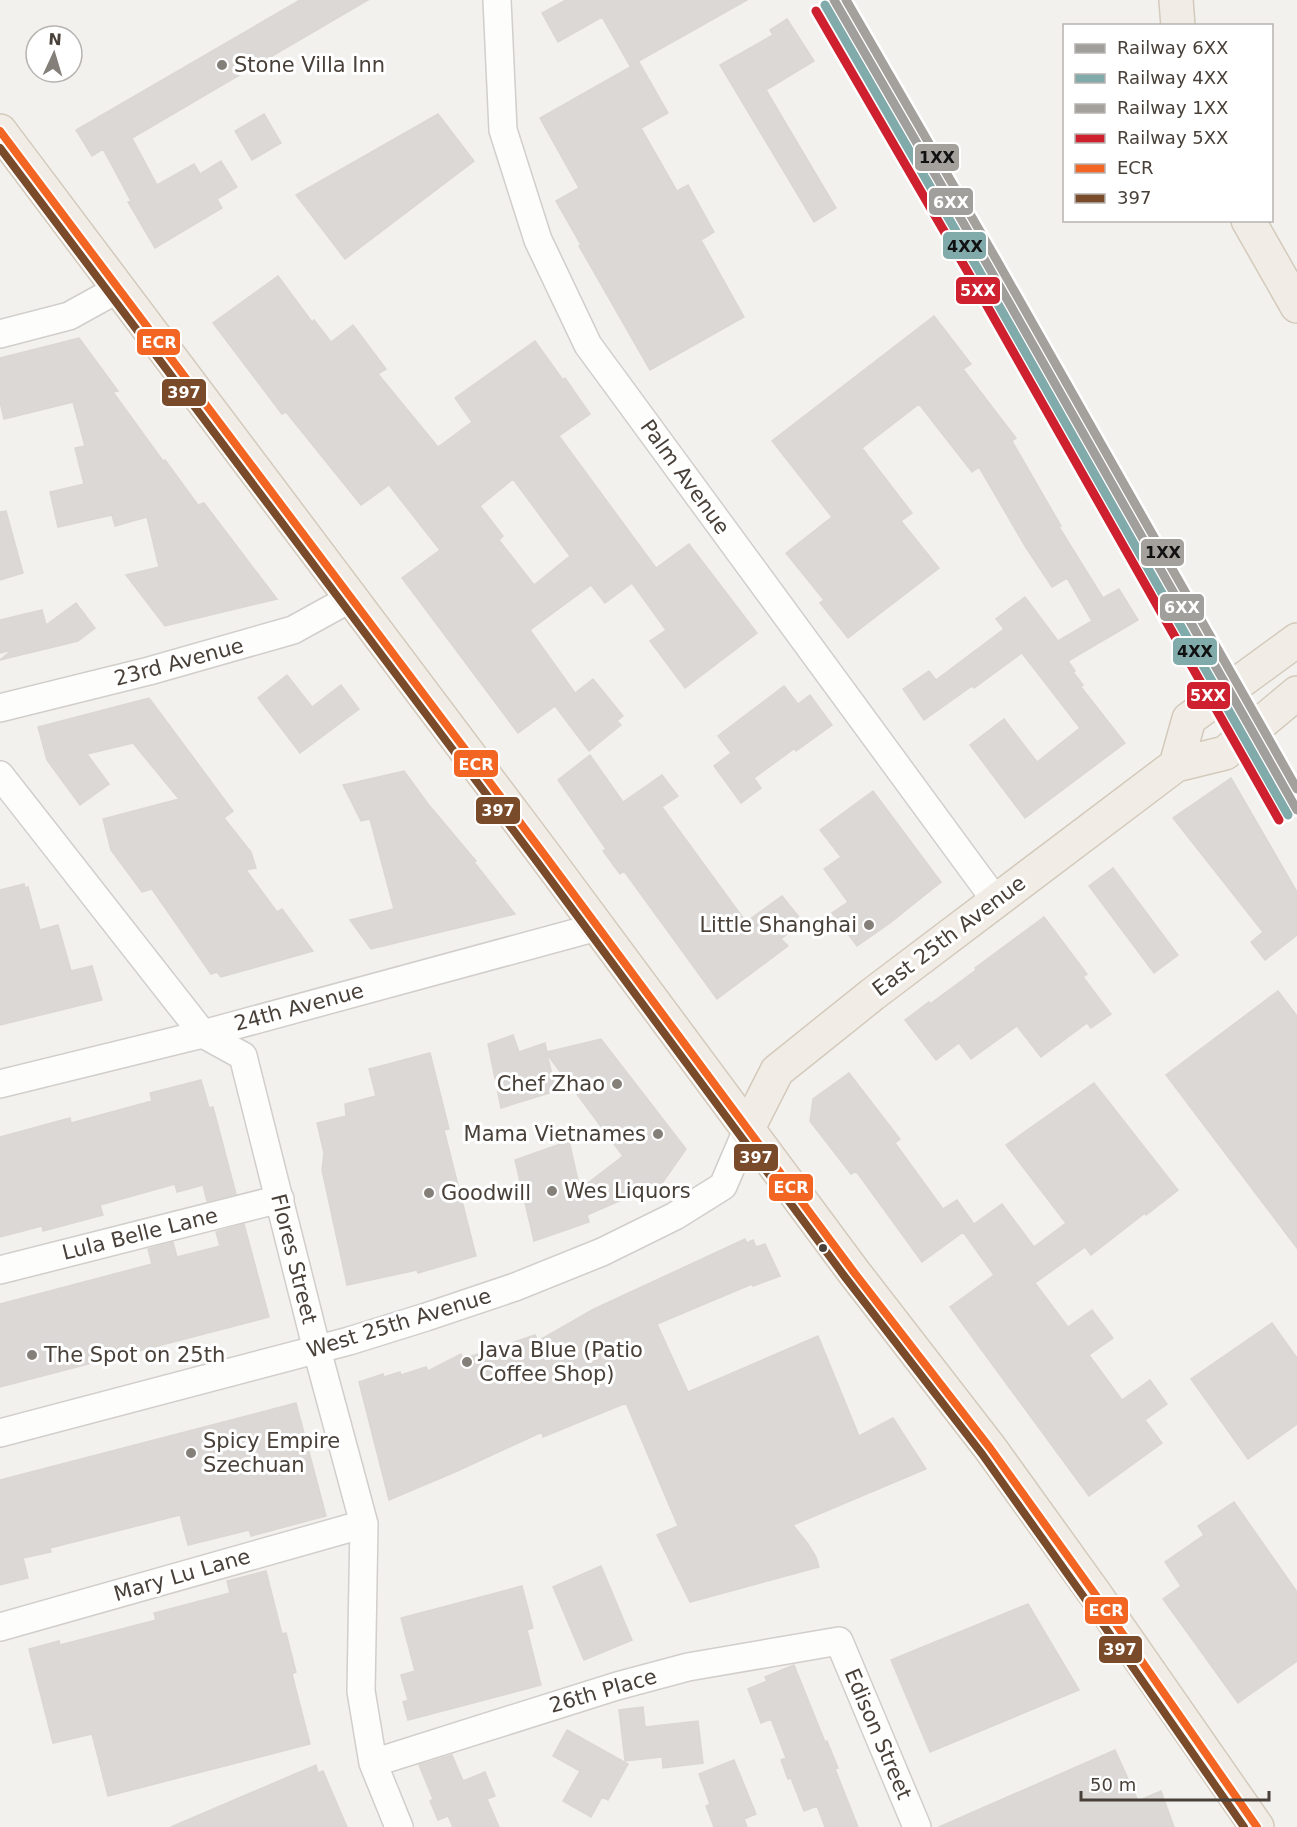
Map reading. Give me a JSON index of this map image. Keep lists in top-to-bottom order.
{
  "streets": {
    "main road": ["East 25th Avenue"],
    "street": [
      "Palm Avenue",
      "23rd Avenue",
      "24th Avenue",
      "Lula Belle Lane",
      "Flores Street",
      "West 25th Avenue",
      "Mary Lu Lane",
      "26th Place",
      "Edison Street"
    ]
  },
  "crossings": [
    ["Palm Avenue", "East 25th Avenue"],
    ["East 25th Avenue", "West 25th Avenue"],
    ["24th Avenue", "Flores Street"],
    ["Lula Belle Lane", "Flores Street"],
    ["Flores Street", "West 25th Avenue"],
    ["Flores Street", "Mary Lu Lane"],
    ["Flores Street", "26th Place"],
    ["26th Place", "Edison Street"]
  ],
  "places": [
    "Stone Villa Inn",
    "Little Shanghai",
    "Chef Zhao",
    "Mama Vietnames",
    "Wes Liquors",
    "Goodwill",
    "The Spot on 25th",
    "Java Blue (Patio Coffee Shop)",
    "Spicy Empire Szechuan"
  ],
  "lines": [
    "rail line 6XX",
    "rail line 1XX",
    "rail line 4XX",
    "rail line 5XX",
    "transit line ECR",
    "transit line 397"
  ],
  "legend": [
    "Railway 6XX",
    "Railway 4XX",
    "Railway 1XX",
    "Railway 5XX",
    "ECR",
    "397"
  ],
  "scale_bar": "50 m",
  "north": "top"
}
